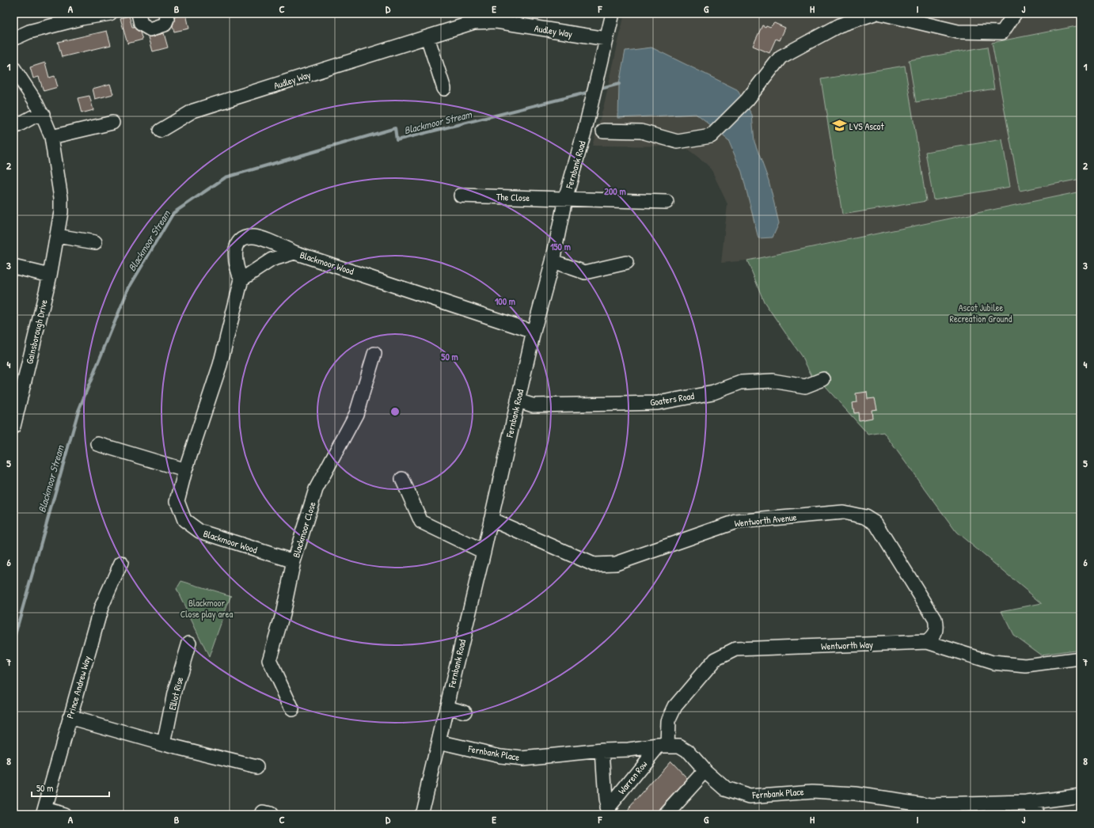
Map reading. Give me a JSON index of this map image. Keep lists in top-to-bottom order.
{
  "streets": {
    "street": [
      "Audley Way",
      "Fernbank Road",
      "The Close",
      "Blackmoor Wood",
      "Gainsborough Drive",
      "Goaters Road",
      "Wentworth Avenue",
      "Blackmoor Close",
      "Wentworth Way",
      "Prince Andrew Way",
      "Elliot Rise",
      "Fernbank Place",
      "Warren Row"
    ]
  },
  "crossings": [
    ["Audley Way", "Fernbank Road"],
    ["Fernbank Road", "The Close"],
    ["Fernbank Road", "Blackmoor Wood"],
    ["Fernbank Road", "Goaters Road"],
    ["Fernbank Road", "Wentworth Avenue"],
    ["Fernbank Road", "Fernbank Place"],
    ["Blackmoor Wood", "Blackmoor Close"],
    ["Wentworth Avenue", "Wentworth Way"],
    ["Wentworth Way", "Fernbank Place"],
    ["Wentworth Way", "Warren Row"],
    ["Fernbank Place", "Warren Row"]
  ],
  "water": ["Blackmoor Stream"],
  "parks": ["Ascot Jubilee Recreation Ground", "Blackmoor Close play area"],
  "places": {
    "school or university": ["LVS Ascot"]
  },
  "scale_bar": "50 m",
  "grid": {
    "columns": [
      "A",
      "B",
      "C",
      "D",
      "E",
      "F",
      "G",
      "H",
      "I",
      "J"
    ],
    "rows": [
      "1",
      "2",
      "3",
      "4",
      "5",
      "6",
      "7",
      "8"
    ]
  },
  "rings": [
    "200 m",
    "150 m",
    "100 m",
    "50 m"
  ]
}
